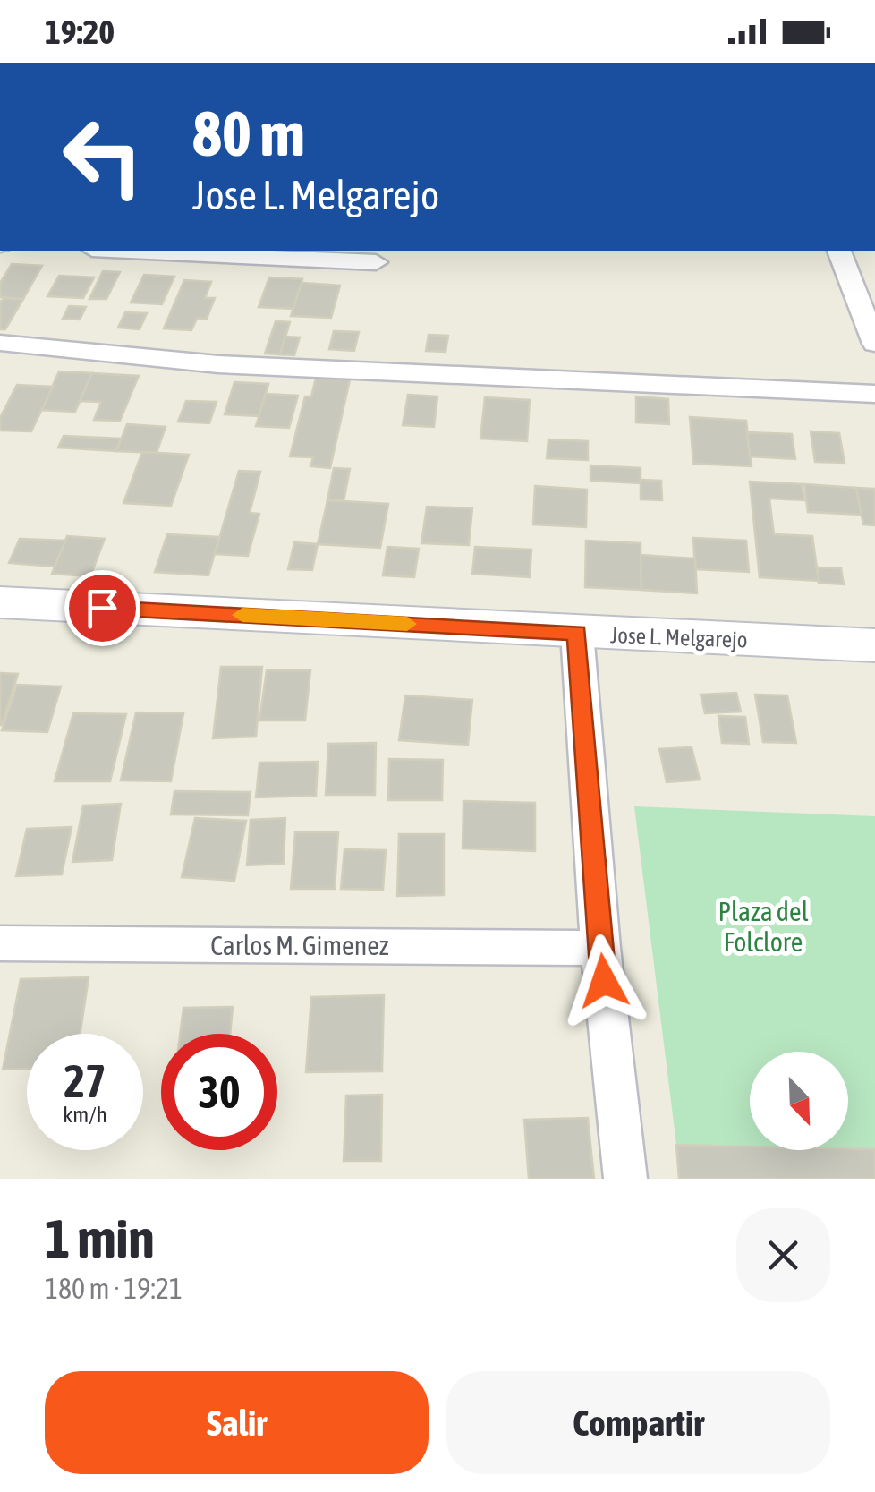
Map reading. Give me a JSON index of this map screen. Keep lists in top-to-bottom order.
{
  "streets": {
    "street": ["Jose L. Melgarejo", "Carlos M. Gimenez"]
  },
  "parks": ["Plaza del Folclore"],
  "north": "bottom right",
  "page": {
    "status": "19:20",
    "turn": ["80 m", "Jose L. Melgarejo"],
    "speed": "27 km/h",
    "limit": "30",
    "heading": ["1 min", "180 m · 19:21"],
    "buttons": ["Salir", "Compartir"]
  }
}
